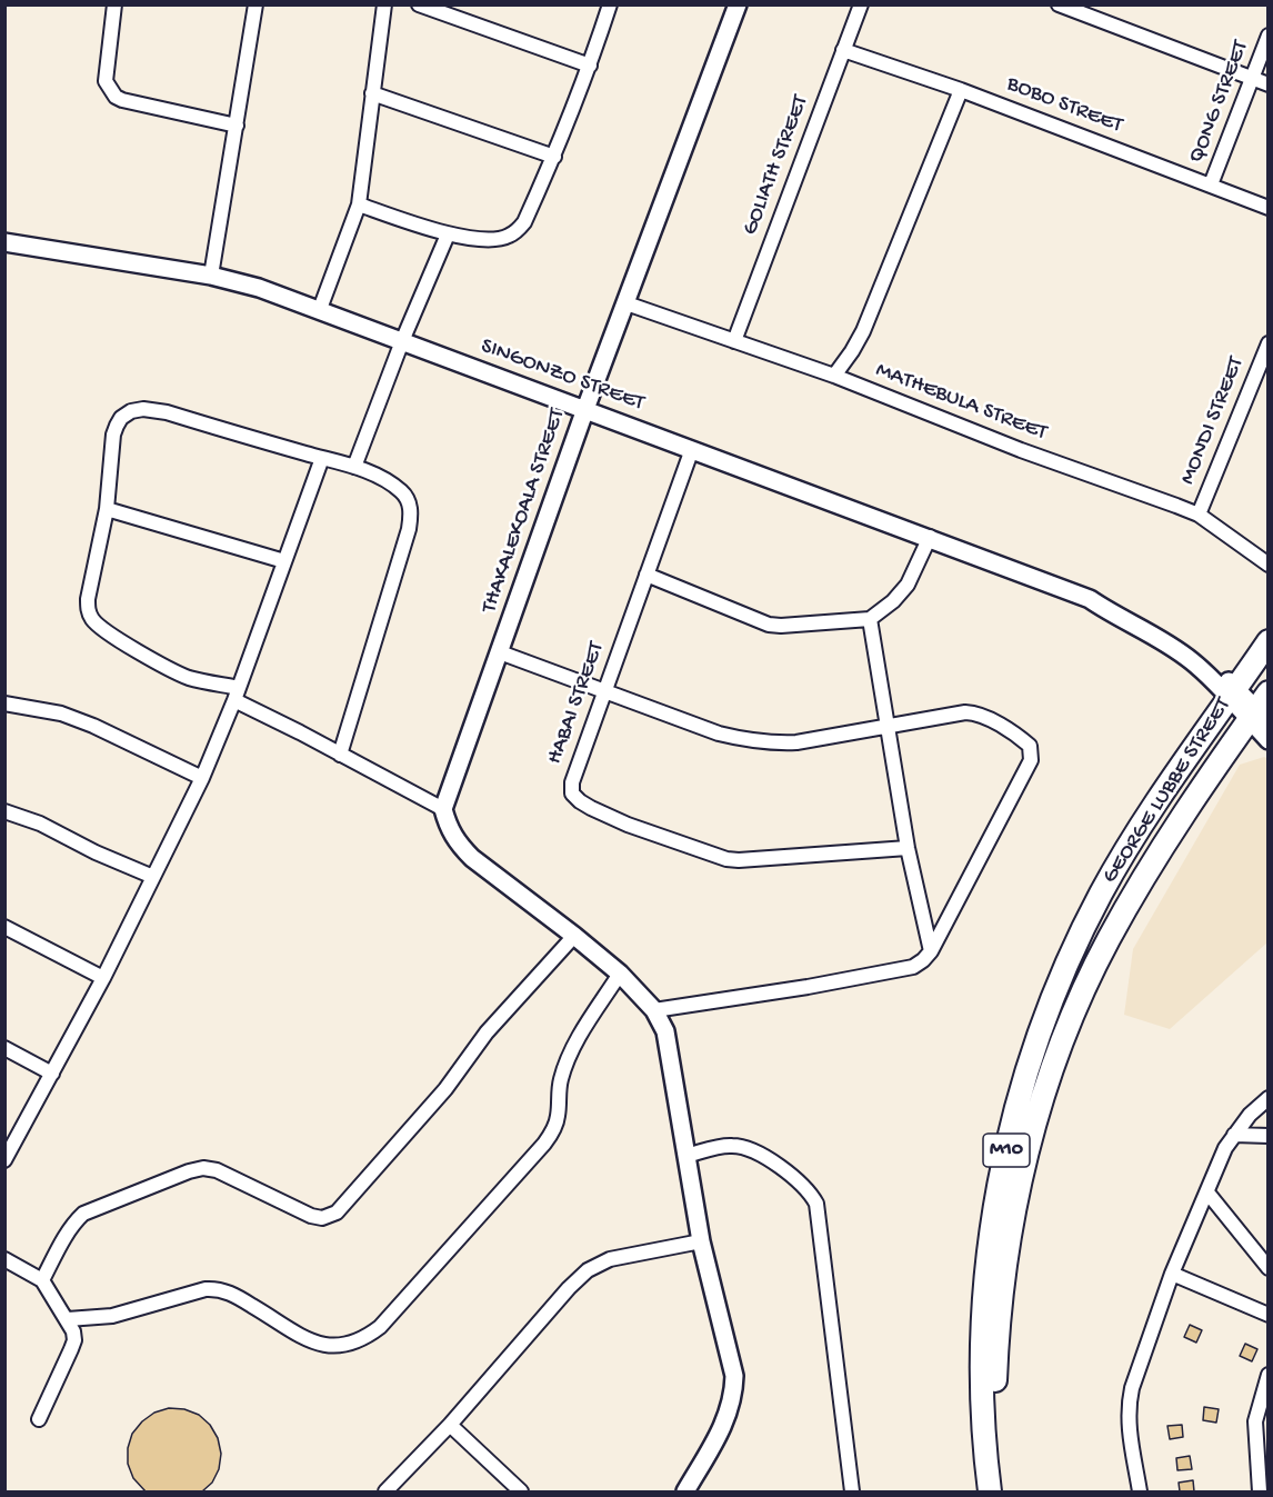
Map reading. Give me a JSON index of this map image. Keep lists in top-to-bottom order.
{
  "streets": {
    "main road": ["GEORGE LUBBE STREET", "M10"],
    "street": [
      "QONG STREET",
      "BOBO STREET",
      "GOLIATH STREET",
      "SINGONZO STREET",
      "MATHEBULA STREET",
      "MONDI STREET",
      "THAKALEKOALA STREET",
      "HABAI STREET"
    ]
  },
  "crossings": [
    ["QONG STREET", "BOBO STREET"],
    ["BOBO STREET", "GOLIATH STREET"],
    ["GOLIATH STREET", "MATHEBULA STREET"],
    ["SINGONZO STREET", "THAKALEKOALA STREET"],
    ["SINGONZO STREET", "HABAI STREET"],
    ["SINGONZO STREET", "GEORGE LUBBE STREET"],
    ["MATHEBULA STREET", "MONDI STREET"],
    ["MATHEBULA STREET", "THAKALEKOALA STREET"]
  ]
}
